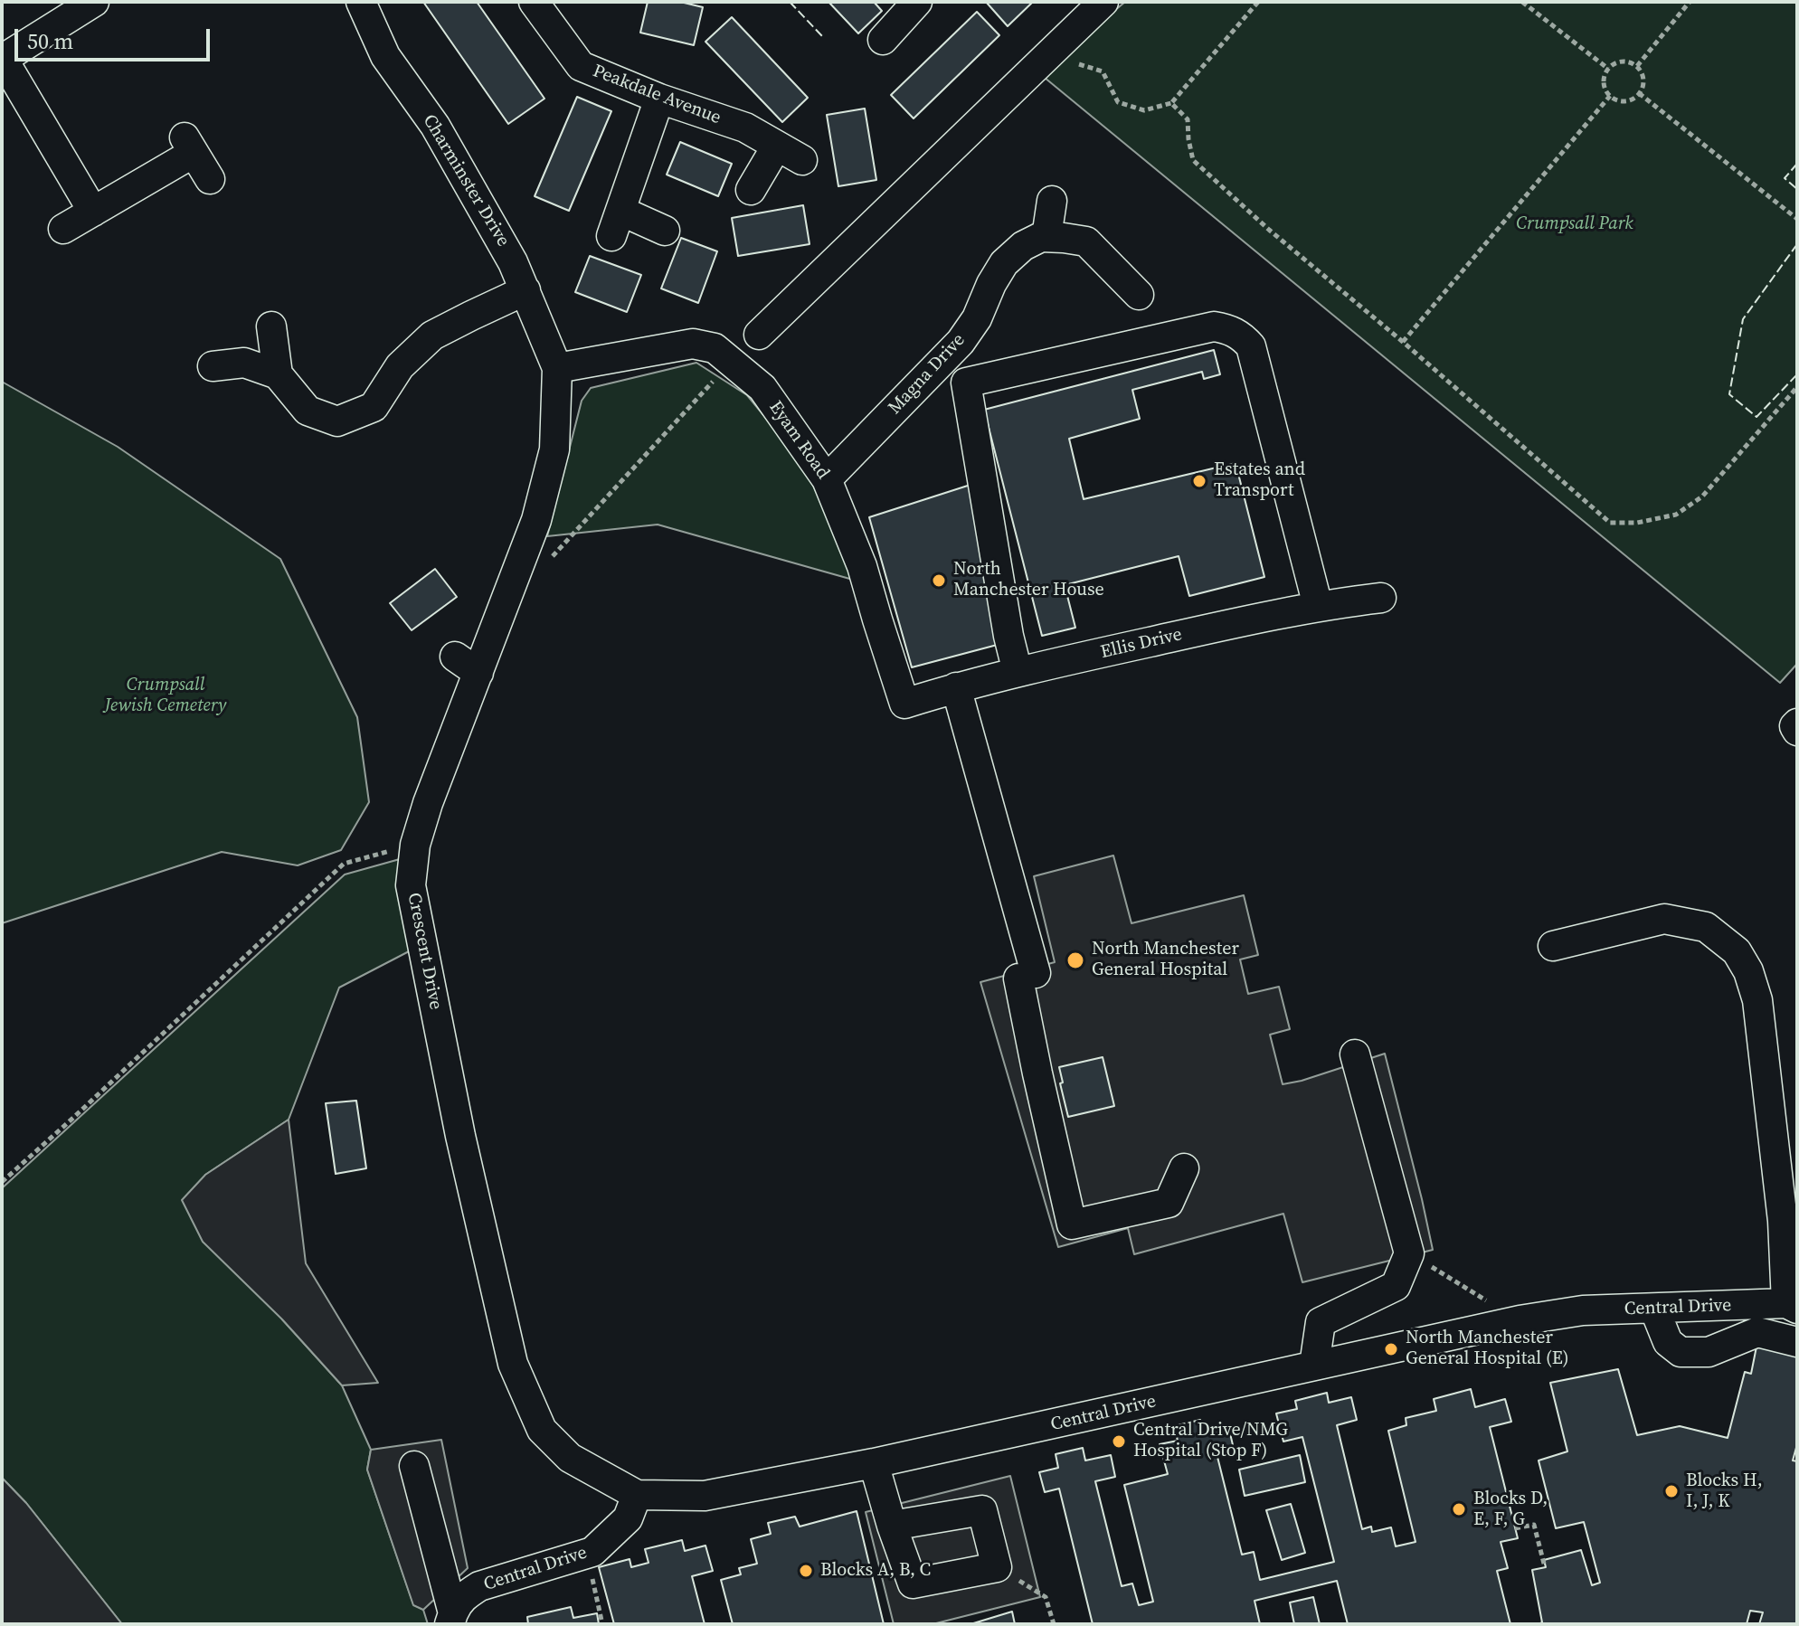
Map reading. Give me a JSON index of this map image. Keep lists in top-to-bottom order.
{
  "streets": {
    "street": [
      "Peakdale Avenue",
      "Charminster Drive",
      "Magna Drive",
      "Eyam Road",
      "Ellis Drive",
      "Crescent Drive",
      "Central Drive"
    ]
  },
  "crossings": [
    ["Charminster Drive", "Eyam Road"],
    ["Charminster Drive", "Crescent Drive"],
    ["Magna Drive", "Eyam Road"],
    ["Eyam Road", "Ellis Drive"],
    ["Eyam Road", "Crescent Drive"],
    ["Crescent Drive", "Central Drive"]
  ],
  "parks": ["Crumpsall Park", "Crumpsall Jewish Cemetery"],
  "places": [
    "Estates and Transport",
    "North Manchester House",
    "North Manchester General Hospital",
    "North Manchester General Hospital (E)",
    "Central Drive/NMG Hospital (Stop F)",
    "Blocks H, I, J, K",
    "Blocks D, E, F, G",
    "Blocks A, B, C"
  ],
  "scale_bar": "50 m"
}
